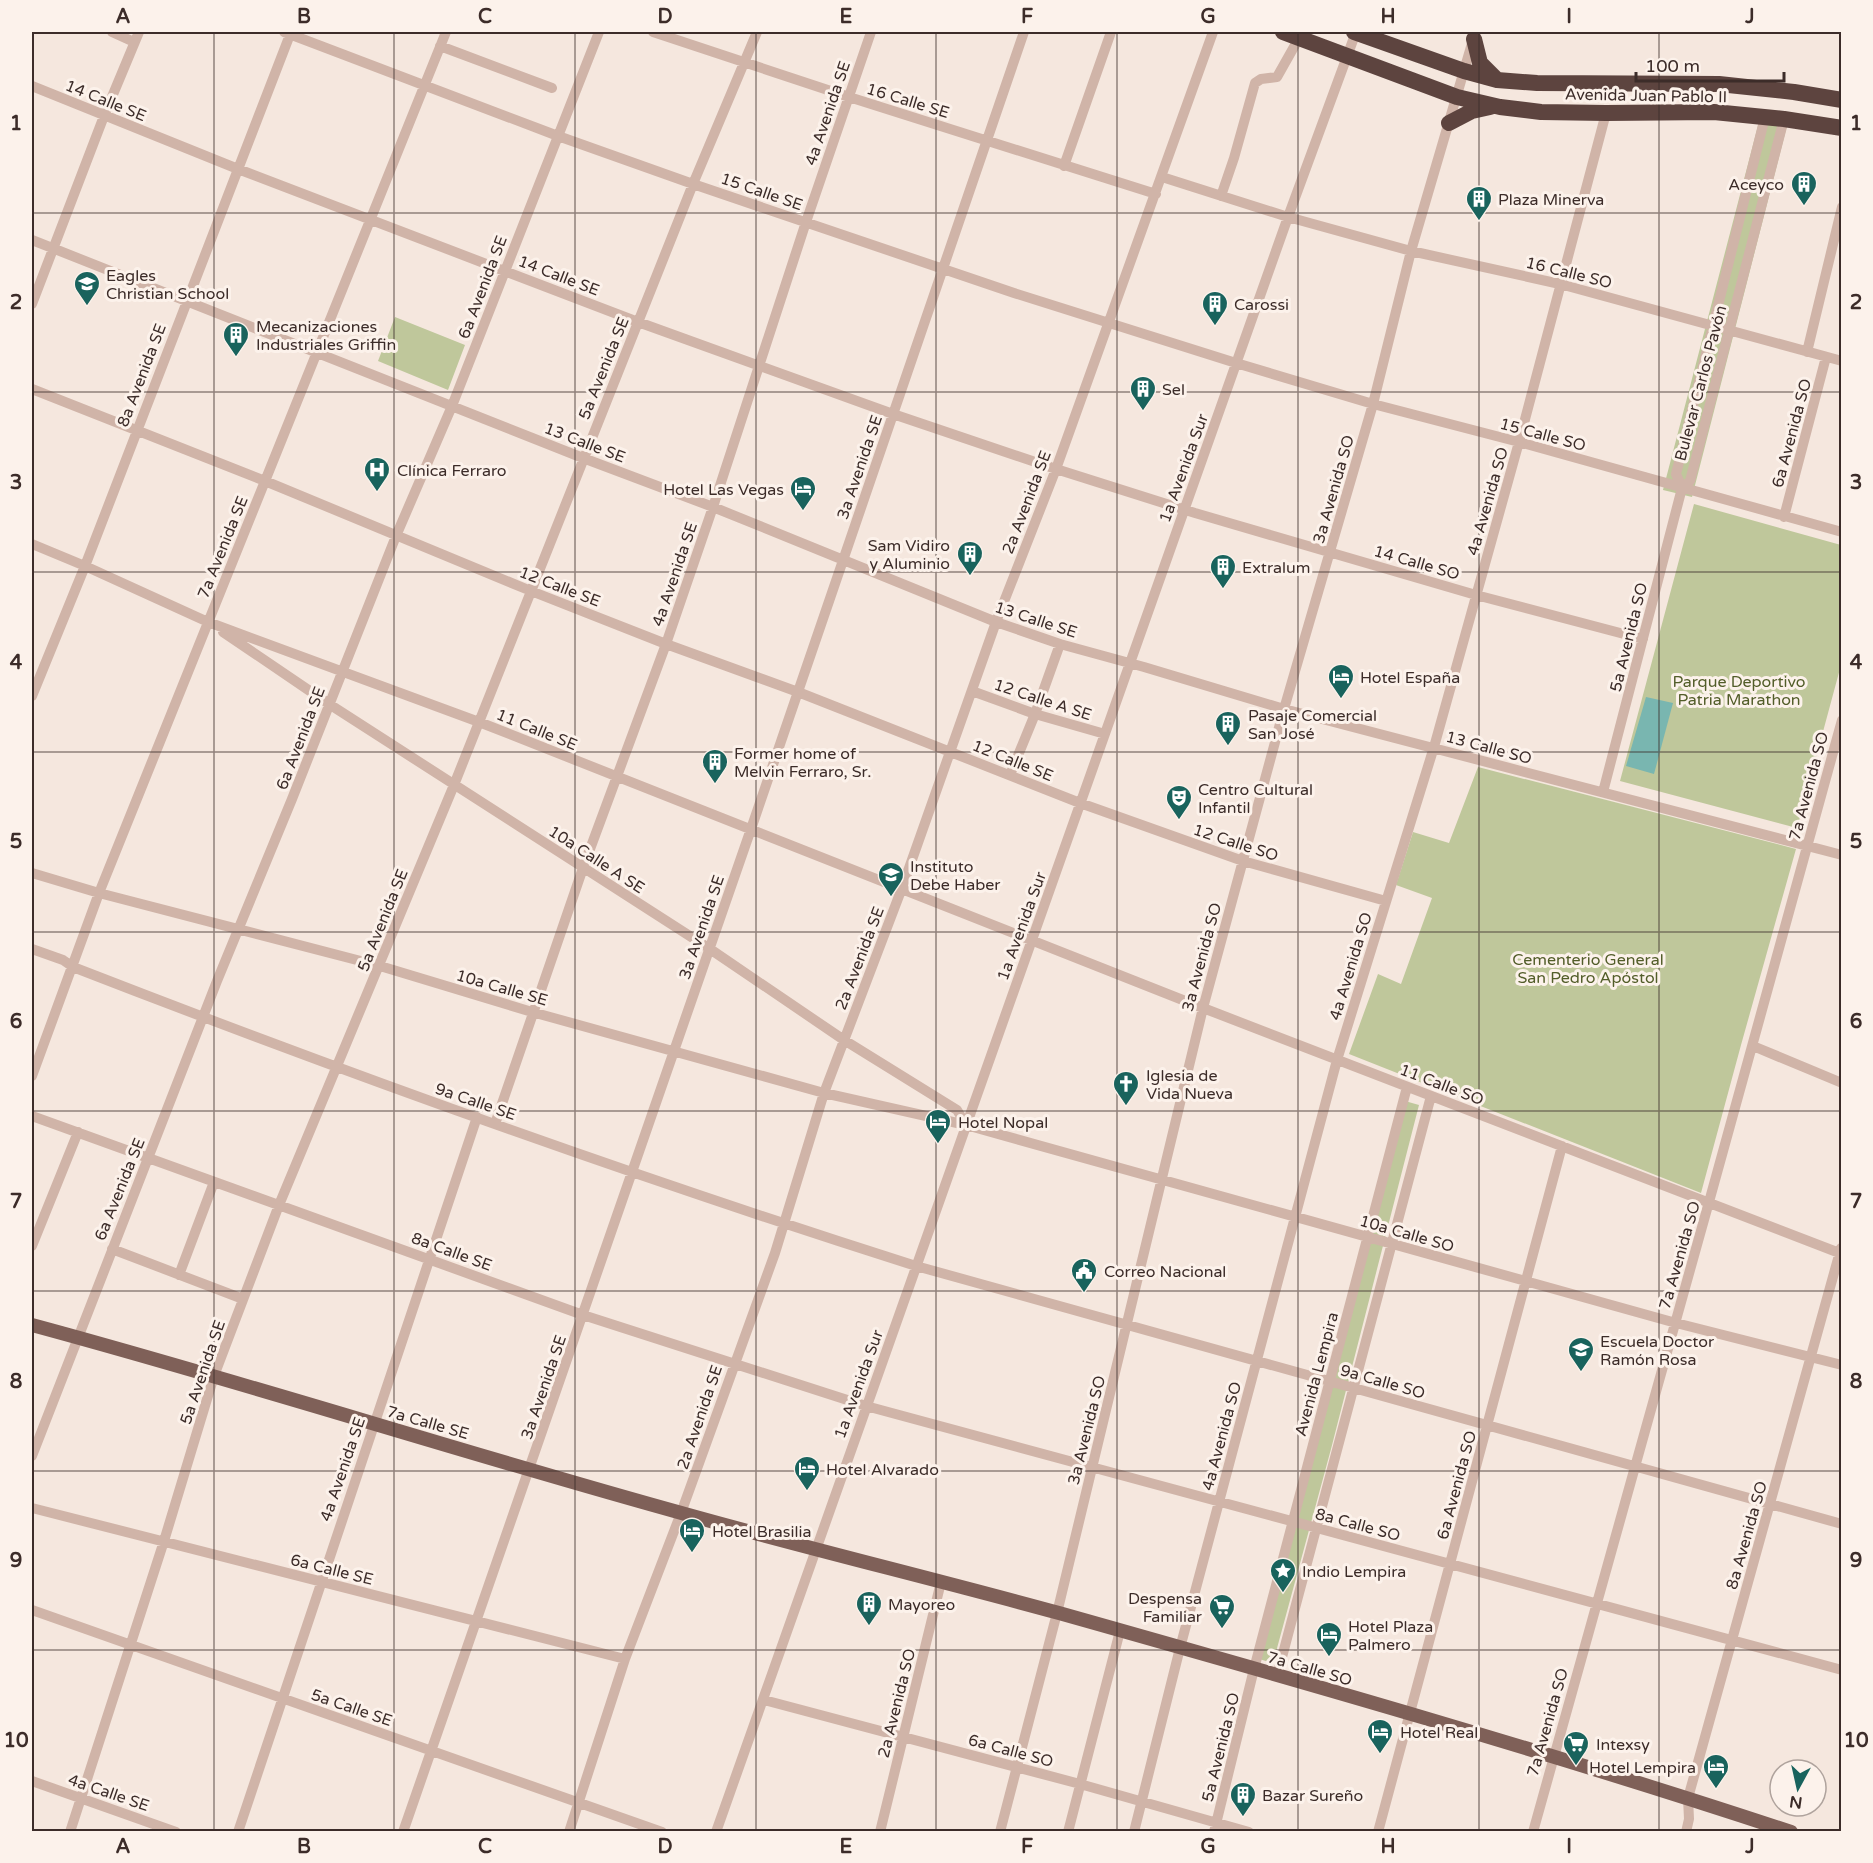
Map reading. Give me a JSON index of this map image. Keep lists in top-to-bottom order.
{
  "streets": {
    "highway": ["Avenida Juan Pablo II"],
    "main road": ["7a Calle SE", "7a Calle SO"],
    "street": [
      "14 Calle SE",
      "16 Calle SE",
      "4a Avenida SE",
      "15 Calle SE",
      "16 Calle SO",
      "6a Avenida SE",
      "5a Avenida SE",
      "8a Avenida SE",
      "Bulevar Carlos Pavón",
      "6a Avenida SO",
      "15 Calle SO",
      "13 Calle SE",
      "3a Avenida SE",
      "1a Avenida Sur",
      "3a Avenida SO",
      "4a Avenida SO",
      "2a Avenida SE",
      "7a Avenida SE",
      "14 Calle SO",
      "12 Calle SE",
      "5a Avenida SO",
      "12 Calle A SE",
      "11 Calle SE",
      "13 Calle SO",
      "7a Avenida SO",
      "12 Calle SO",
      "10a Calle A SE",
      "10a Calle SE",
      "11 Calle SO",
      "9a Calle SE",
      "10a Calle SO",
      "8a Calle SE",
      "Avenida Lempira",
      "9a Calle SO",
      "8a Calle SO",
      "8a Avenida SO",
      "6a Calle SE",
      "2a Avenida SO",
      "5a Calle SE",
      "6a Calle SO",
      "4a Calle SE"
    ]
  },
  "crossings": [
    ["Avenida Juan Pablo II", "Bulevar Carlos Pavón"],
    ["Avenida Juan Pablo II", "1a Avenida Sur"],
    ["Avenida Juan Pablo II", "3a Avenida SO"],
    ["Avenida Juan Pablo II", "4a Avenida SO"],
    ["14 Calle SE", "4a Avenida SE"],
    ["14 Calle SE", "6a Avenida SE"],
    ["14 Calle SE", "5a Avenida SE"],
    ["14 Calle SE", "8a Avenida SE"],
    ["14 Calle SE", "3a Avenida SE"],
    ["14 Calle SE", "1a Avenida Sur"],
    ["14 Calle SE", "2a Avenida SE"],
    ["14 Calle SE", "7a Avenida SE"],
    ["14 Calle SE", "14 Calle SO"],
    ["16 Calle SE", "4a Avenida SE"],
    ["16 Calle SE", "5a Avenida SE"],
    ["16 Calle SE", "3a Avenida SE"],
    ["16 Calle SE", "2a Avenida SE"],
    ["4a Avenida SE", "15 Calle SE"],
    ["4a Avenida SE", "13 Calle SE"],
    ["4a Avenida SE", "12 Calle SE"],
    ["4a Avenida SE", "11 Calle SE"],
    ["4a Avenida SE", "10a Calle A SE"],
    ["4a Avenida SE", "10a Calle SE"],
    ["4a Avenida SE", "9a Calle SE"],
    ["4a Avenida SE", "8a Calle SE"],
    ["4a Avenida SE", "7a Calle SE"],
    ["4a Avenida SE", "6a Calle SE"],
    ["4a Avenida SE", "5a Calle SE"],
    ["15 Calle SE", "6a Avenida SE"],
    ["15 Calle SE", "5a Avenida SE"],
    ["15 Calle SE", "8a Avenida SE"],
    ["15 Calle SE", "15 Calle SO"],
    ["15 Calle SE", "3a Avenida SE"],
    ["15 Calle SE", "1a Avenida Sur"],
    ["15 Calle SE", "2a Avenida SE"],
    ["15 Calle SE", "7a Avenida SE"],
    ["16 Calle SO", "Bulevar Carlos Pavón"],
    ["16 Calle SO", "6a Avenida SO"],
    ["16 Calle SO", "1a Avenida Sur"],
    ["16 Calle SO", "3a Avenida SO"],
    ["16 Calle SO", "4a Avenida SO"],
    ["6a Avenida SE", "13 Calle SE"],
    ["6a Avenida SE", "12 Calle SE"],
    ["6a Avenida SE", "11 Calle SE"],
    ["6a Avenida SE", "10a Calle A SE"],
    ["6a Avenida SE", "10a Calle SE"],
    ["6a Avenida SE", "9a Calle SE"],
    ["6a Avenida SE", "8a Calle SE"],
    ["6a Avenida SE", "7a Calle SE"],
    ["5a Avenida SE", "13 Calle SE"],
    ["5a Avenida SE", "12 Calle SE"],
    ["5a Avenida SE", "11 Calle SE"],
    ["5a Avenida SE", "10a Calle A SE"],
    ["5a Avenida SE", "10a Calle SE"],
    ["5a Avenida SE", "9a Calle SE"],
    ["5a Avenida SE", "8a Calle SE"],
    ["5a Avenida SE", "7a Calle SE"],
    ["5a Avenida SE", "6a Calle SE"],
    ["5a Avenida SE", "5a Calle SE"],
    ["5a Avenida SE", "4a Calle SE"],
    ["8a Avenida SE", "13 Calle SE"],
    ["8a Avenida SE", "12 Calle SE"],
    ["8a Avenida SE", "11 Calle SE"],
    ["Bulevar Carlos Pavón", "15 Calle SO"],
    ["Bulevar Carlos Pavón", "5a Avenida SO"],
    ["6a Avenida SO", "15 Calle SO"],
    ["6a Avenida SO", "11 Calle SO"],
    ["6a Avenida SO", "10a Calle SO"],
    ["6a Avenida SO", "9a Calle SO"],
    ["6a Avenida SO", "8a Calle SO"],
    ["6a Avenida SO", "7a Calle SO"],
    ["15 Calle SO", "1a Avenida Sur"],
    ["15 Calle SO", "3a Avenida SO"],
    ["15 Calle SO", "4a Avenida SO"],
    ["15 Calle SO", "5a Avenida SO"],
    ["13 Calle SE", "3a Avenida SE"],
    ["13 Calle SE", "1a Avenida Sur"],
    ["13 Calle SE", "2a Avenida SE"],
    ["13 Calle SE", "7a Avenida SE"],
    ["13 Calle SE", "13 Calle SO"],
    ["3a Avenida SE", "12 Calle SE"],
    ["3a Avenida SE", "11 Calle SE"],
    ["3a Avenida SE", "10a Calle A SE"],
    ["3a Avenida SE", "10a Calle SE"],
    ["3a Avenida SE", "9a Calle SE"],
    ["3a Avenida SE", "8a Calle SE"],
    ["3a Avenida SE", "7a Calle SE"],
    ["3a Avenida SE", "6a Calle SE"],
    ["3a Avenida SE", "5a Calle SE"],
    ["1a Avenida Sur", "14 Calle SO"],
    ["1a Avenida Sur", "12 Calle SE"],
    ["1a Avenida Sur", "12 Calle A SE"],
    ["1a Avenida Sur", "11 Calle SE"],
    ["1a Avenida Sur", "13 Calle SO"],
    ["1a Avenida Sur", "12 Calle SO"],
    ["1a Avenida Sur", "10a Calle A SE"],
    ["1a Avenida Sur", "10a Calle SE"],
    ["1a Avenida Sur", "11 Calle SO"],
    ["1a Avenida Sur", "9a Calle SE"],
    ["1a Avenida Sur", "10a Calle SO"],
    ["1a Avenida Sur", "8a Calle SE"],
    ["1a Avenida Sur", "9a Calle SO"],
    ["1a Avenida Sur", "7a Calle SE"],
    ["1a Avenida Sur", "8a Calle SO"],
    ["1a Avenida Sur", "7a Calle SO"],
    ["1a Avenida Sur", "6a Calle SO"],
    ["3a Avenida SO", "14 Calle SO"],
    ["3a Avenida SO", "13 Calle SO"],
    ["3a Avenida SO", "12 Calle SO"],
    ["3a Avenida SO", "11 Calle SO"],
    ["3a Avenida SO", "10a Calle SO"],
    ["3a Avenida SO", "9a Calle SO"],
    ["3a Avenida SO", "8a Calle SO"],
    ["3a Avenida SO", "7a Calle SO"],
    ["3a Avenida SO", "6a Calle SO"],
    ["4a Avenida SO", "14 Calle SO"],
    ["4a Avenida SO", "13 Calle SO"],
    ["4a Avenida SO", "12 Calle SO"],
    ["4a Avenida SO", "11 Calle SO"],
    ["4a Avenida SO", "10a Calle SO"],
    ["4a Avenida SO", "9a Calle SO"],
    ["4a Avenida SO", "8a Calle SO"],
    ["4a Avenida SO", "7a Calle SO"],
    ["4a Avenida SO", "6a Calle SO"],
    ["2a Avenida SE", "12 Calle SE"],
    ["2a Avenida SE", "12 Calle A SE"],
    ["2a Avenida SE", "11 Calle SE"],
    ["2a Avenida SE", "10a Calle A SE"],
    ["2a Avenida SE", "10a Calle SE"],
    ["2a Avenida SE", "9a Calle SE"],
    ["2a Avenida SE", "8a Calle SE"],
    ["2a Avenida SE", "7a Calle SE"],
    ["2a Avenida SE", "6a Calle SE"],
    ["2a Avenida SE", "5a Calle SE"],
    ["7a Avenida SE", "12 Calle SE"],
    ["7a Avenida SE", "11 Calle SE"],
    ["7a Avenida SE", "10a Calle A SE"],
    ["7a Avenida SE", "10a Calle SE"],
    ["7a Avenida SE", "9a Calle SE"],
    ["14 Calle SO", "5a Avenida SO"],
    ["12 Calle SE", "12 Calle SO"],
    ["5a Avenida SO", "13 Calle SO"],
    ["5a Avenida SO", "Avenida Lempira"],
    ["5a Avenida SO", "7a Calle SO"],
    ["5a Avenida SO", "6a Calle SO"],
    ["11 Calle SE", "10a Calle A SE"],
    ["11 Calle SE", "11 Calle SO"],
    ["13 Calle SO", "7a Avenida SO"],
    ["7a Avenida SO", "11 Calle SO"],
    ["7a Avenida SO", "10a Calle SO"],
    ["7a Avenida SO", "9a Calle SO"],
    ["7a Avenida SO", "8a Calle SO"],
    ["7a Avenida SO", "7a Calle SO"],
    ["10a Calle A SE", "10a Calle SE"],
    ["10a Calle A SE", "10a Calle SO"],
    ["10a Calle SE", "10a Calle SO"],
    ["11 Calle SO", "Avenida Lempira"],
    ["11 Calle SO", "8a Avenida SO"],
    ["9a Calle SE", "9a Calle SO"],
    ["10a Calle SO", "Avenida Lempira"],
    ["10a Calle SO", "8a Avenida SO"],
    ["8a Calle SE", "8a Calle SO"],
    ["Avenida Lempira", "9a Calle SO"],
    ["Avenida Lempira", "8a Calle SO"],
    ["Avenida Lempira", "7a Calle SO"],
    ["9a Calle SO", "8a Avenida SO"],
    ["7a Calle SE", "7a Calle SO"],
    ["8a Calle SO", "8a Avenida SO"],
    ["8a Avenida SO", "7a Calle SO"],
    ["7a Calle SO", "2a Avenida SO"],
    ["2a Avenida SO", "6a Calle SO"]
  ],
  "parks": ["Parque Deportivo Patria Marathon", "Cementerio General San Pedro Apóstol"],
  "places": {
    "building": [
      "Aceyco",
      "Plaza Minerva",
      "Carossi",
      "Mecanizaciones Industriales Griffin",
      "Sel",
      "Sam Vidiro y Aluminio",
      "Extralum",
      "Pasaje Comercial San José",
      "Former home of Melvin Ferraro, Sr.",
      "Mayoreo",
      "Bazar Sureño"
    ],
    "school or university": ["Eagles Christian School", "Instituto Debe Haber", "Escuela Doctor Ramón Rosa"],
    "hospital": ["Clínica Ferraro"],
    "hotel": [
      "Hotel Las Vegas",
      "Hotel España",
      "Hotel Nopal",
      "Hotel Alvarado",
      "Hotel Brasilia",
      "Hotel Plaza Palmero",
      "Hotel Real",
      "Hotel Lempira"
    ],
    "theatre": ["Centro Cultural Infantil"],
    "church": ["Iglesia de Vida Nueva"],
    "public building": ["Correo Nacional"],
    "place": ["Indio Lempira"],
    "supermarket": ["Despensa Familiar", "Intexsy"]
  },
  "scale_bar": "100 m",
  "north": "bottom",
  "grid": {
    "columns": [
      "A",
      "B",
      "C",
      "D",
      "E",
      "F",
      "G",
      "H",
      "I",
      "J"
    ],
    "rows": [
      "1",
      "2",
      "3",
      "4",
      "5",
      "6",
      "7",
      "8",
      "9",
      "10"
    ]
  }
}
